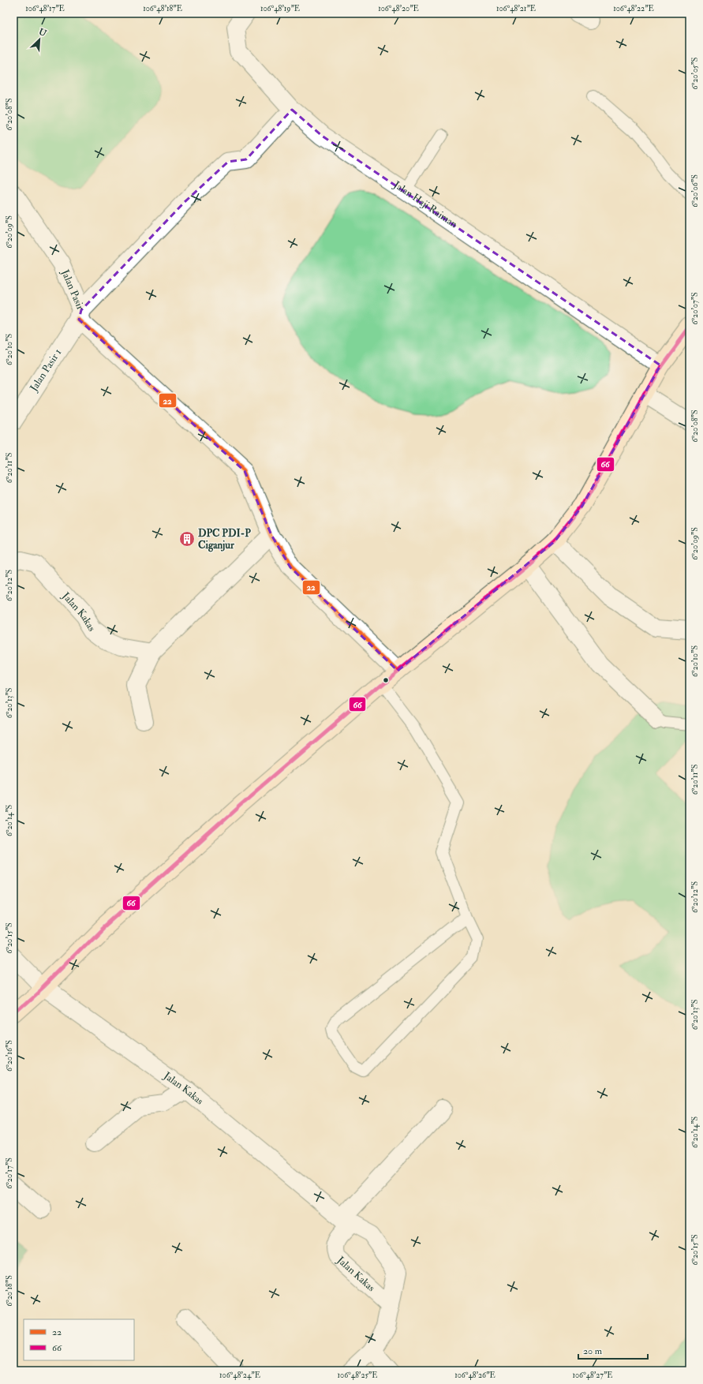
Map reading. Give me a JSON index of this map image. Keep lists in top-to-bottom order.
{
  "streets": {
    "street": [
      "Jalan Haji Raiman",
      "Jalan Pasir",
      "Jalan Pasir 1",
      "Jalan Kakas"
    ]
  },
  "crossings": [
    ["Jalan Haji Raiman", "Jalan Pasir 1"],
    ["Jalan Pasir", "Jalan Pasir 1"]
  ],
  "places": {
    "building": ["DPC PDI-P Ciganjur"]
  },
  "lines": ["transit line 22", "transit line 66"],
  "legend": ["22", "66"],
  "scale_bar": "20 m",
  "north": "top right",
  "coordinates": [
    "106°48'17\"E",
    "106°48'18\"E",
    "106°48'19\"E",
    "106°48'20\"E",
    "106°48'21\"E",
    "106°48'22\"E",
    "6°20'05\"S",
    "6°20'08\"S",
    "6°20'06\"S",
    "6°20'09\"S",
    "6°20'07\"S",
    "6°20'10\"S",
    "6°20'11\"S",
    "6°20'12\"S",
    "6°20'13\"S",
    "6°20'14\"S",
    "6°20'15\"S",
    "6°20'16\"S",
    "6°20'17\"S",
    "6°20'18\"S",
    "106°48'24\"E",
    "106°48'25\"E",
    "106°48'26\"E",
    "106°48'27\"E"
  ]
}
